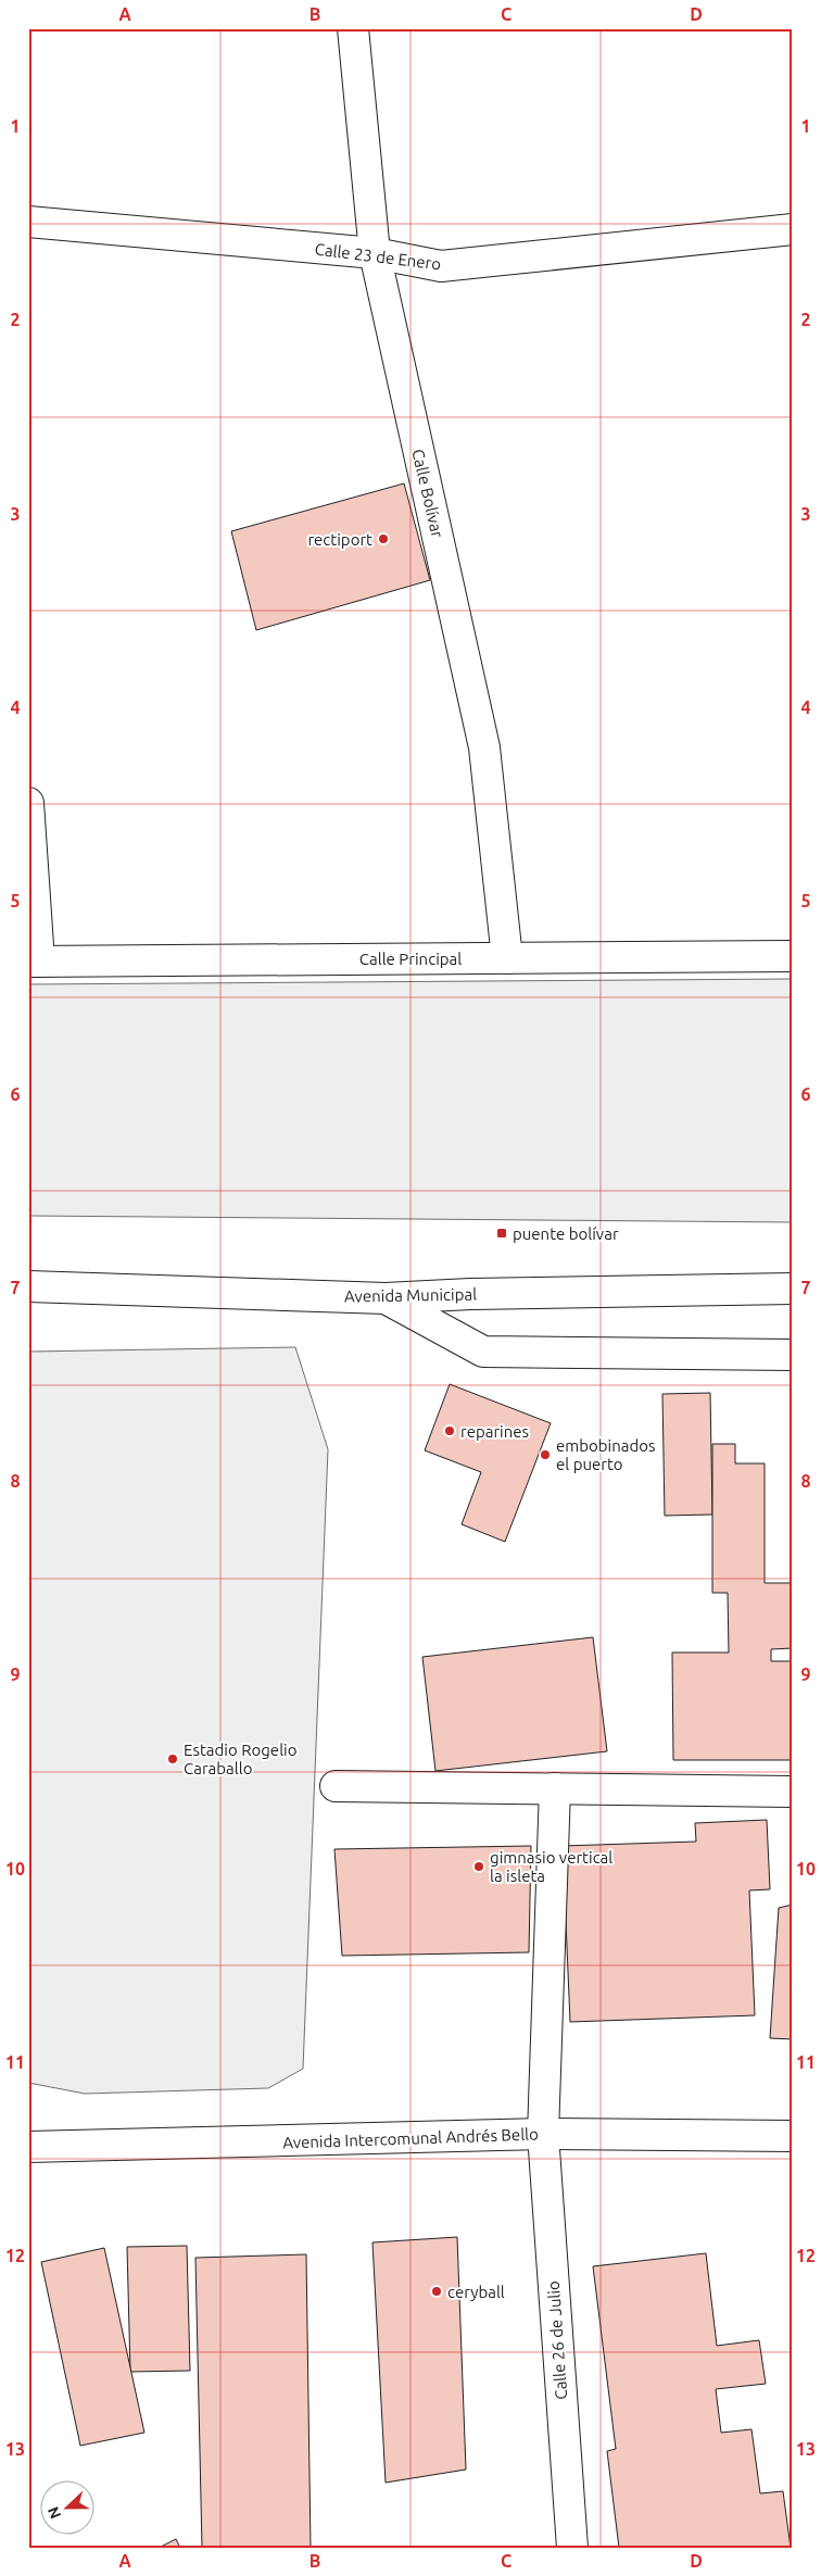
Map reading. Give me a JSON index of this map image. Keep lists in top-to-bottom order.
{
  "streets": {
    "main road": [
      "Calle 23 de Enero",
      "Calle Bolívar",
      "Calle Principal",
      "Avenida Municipal",
      "Avenida Intercomunal Andrés Bello",
      "Calle 26 de Julio"
    ]
  },
  "crossings": [
    ["Calle 23 de Enero", "Calle Bolívar"],
    ["Calle Bolívar", "Calle Principal"],
    ["Avenida Intercomunal Andrés Bello", "Calle 26 de Julio"]
  ],
  "places": {
    "other": [
      "rectiport",
      "reparines",
      "embobinados el puerto",
      "Estadio Rogelio Caraballo",
      "gimnasio vertical la isleta",
      "ceryball"
    ],
    "transit": ["puente bolívar"]
  },
  "north": "left",
  "grid": {
    "columns": [
      "A",
      "B",
      "C",
      "D"
    ],
    "rows": [
      "1",
      "2",
      "3",
      "4",
      "5",
      "6",
      "7",
      "8",
      "9",
      "10",
      "11",
      "12",
      "13"
    ]
  }
}
